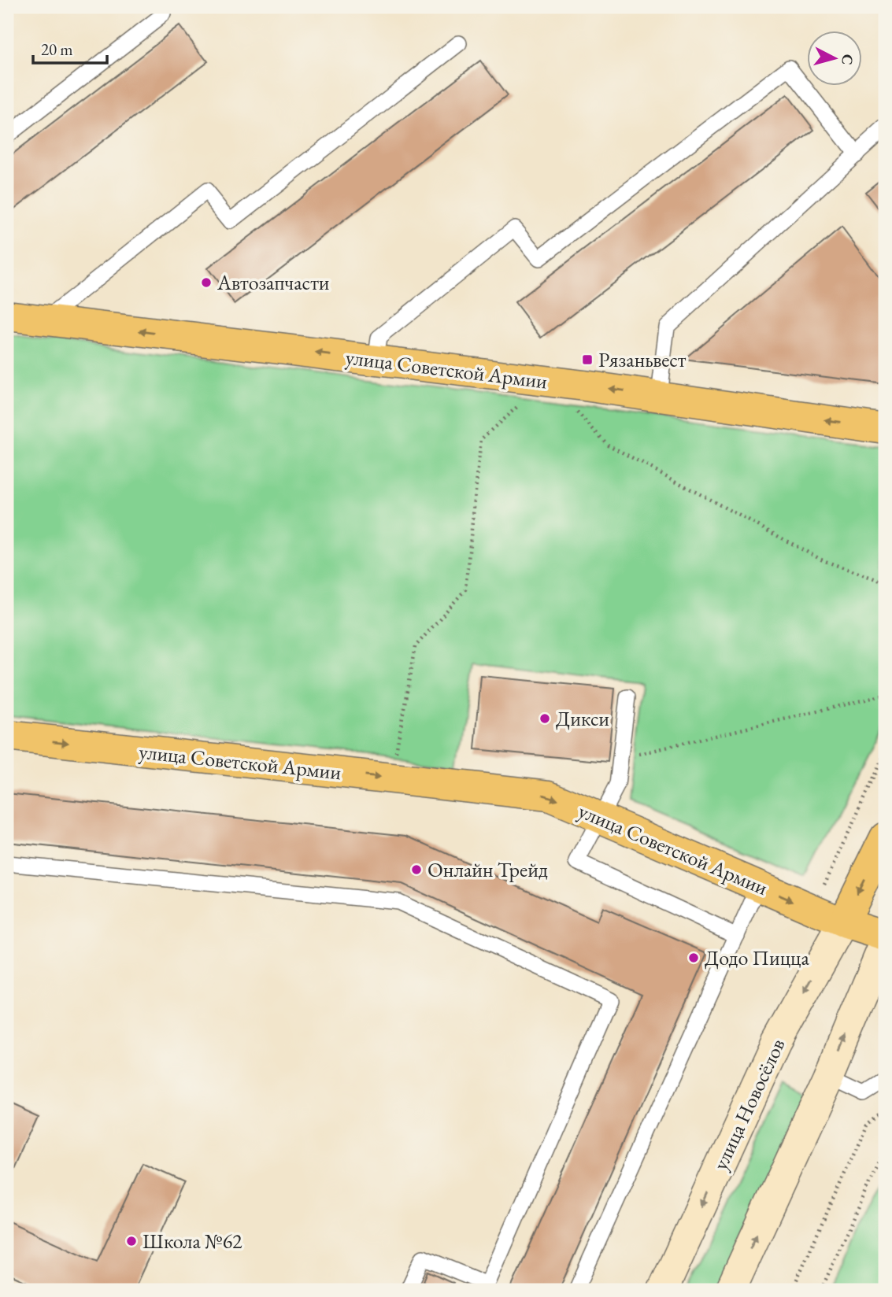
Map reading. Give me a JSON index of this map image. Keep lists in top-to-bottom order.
{
  "streets": {
    "main road": ["улица Советской Армии", "улица Новосёлов"]
  },
  "crossings": [
    ["улица Советской Армии", "улица Новосёлов"]
  ],
  "places": {
    "other": [
      "Автозапчасти",
      "Дикси",
      "Онлайн Трейд",
      "Додо Пицца",
      "Школа №62"
    ],
    "transit": ["Рязаньвест"]
  },
  "scale_bar": "20 m",
  "north": "right"
}
